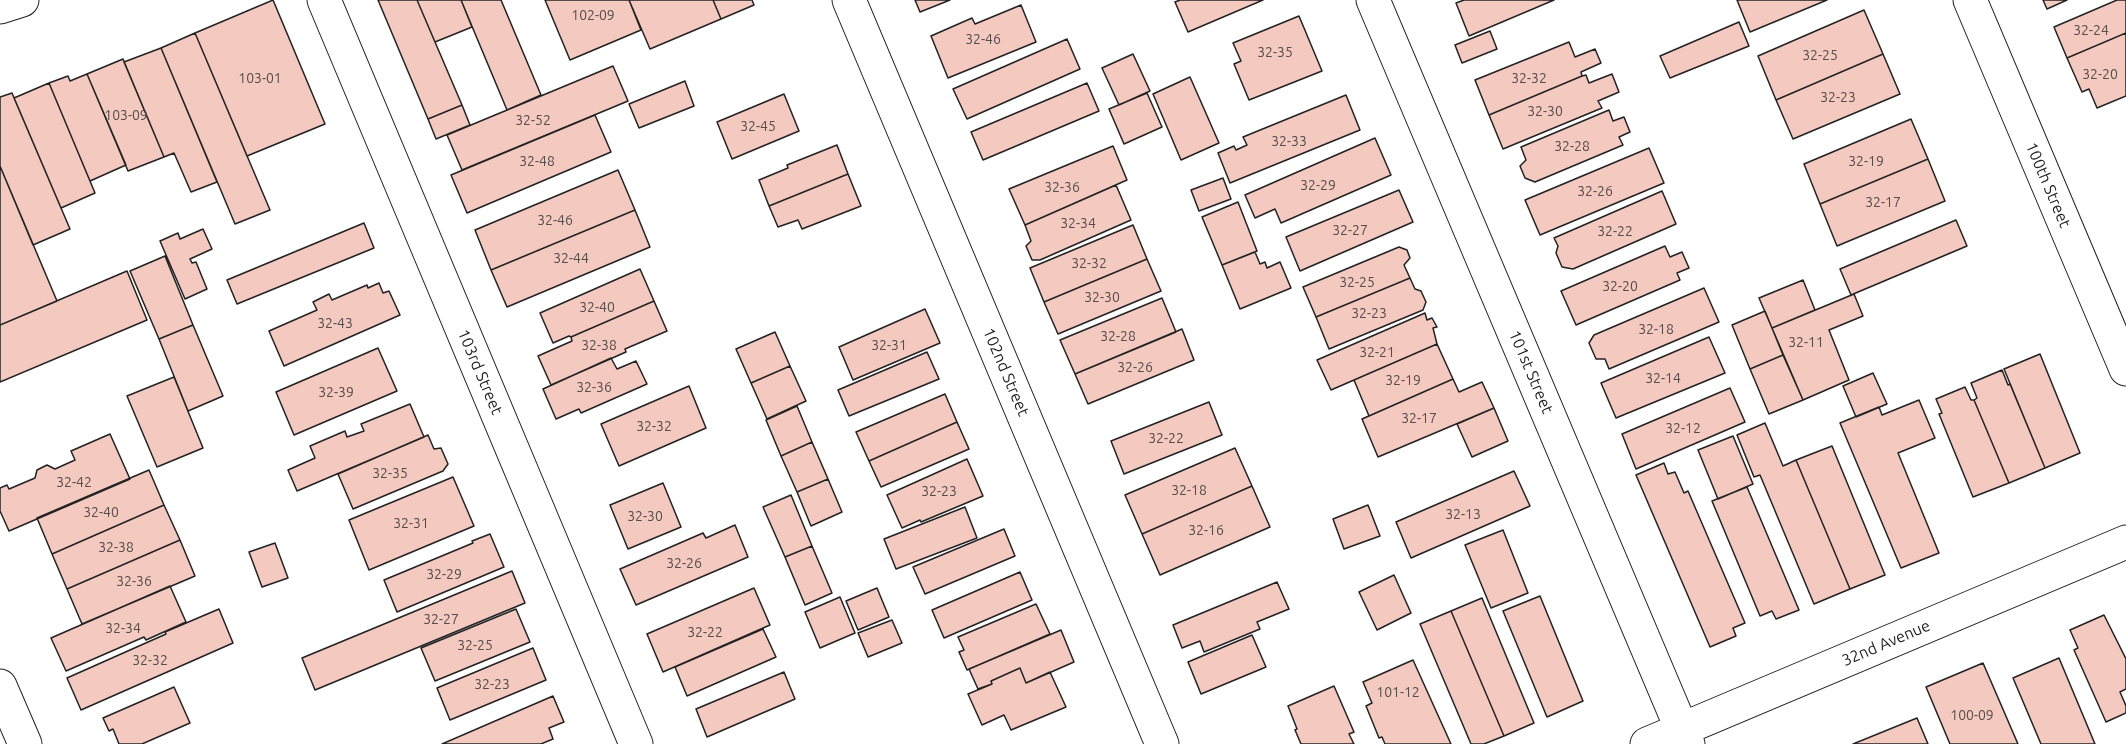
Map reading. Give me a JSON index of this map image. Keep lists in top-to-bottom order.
{
  "streets": {
    "street": [
      "100th Street",
      "103rd Street",
      "102nd Street",
      "101st Street",
      "32nd Avenue"
    ]
  },
  "crossings": [
    ["101st Street", "32nd Avenue"]
  ],
  "house_numbers": [
    "102-09",
    "32-24",
    "32-46",
    "32-35",
    "32-25",
    "32-20",
    "103-01",
    "32-32",
    "32-23",
    "32-30",
    "103-09",
    "32-52",
    "32-45",
    "32-33",
    "32-28",
    "32-48",
    "32-19",
    "32-29",
    "32-36",
    "32-26",
    "32-17",
    "32-46",
    "32-34",
    "32-27",
    "32-22",
    "32-44",
    "32-32",
    "32-25",
    "32-20",
    "32-30",
    "32-40",
    "32-23",
    "32-43",
    "32-18",
    "32-28",
    "32-11",
    "32-38",
    "32-31",
    "32-21",
    "32-26",
    "32-14",
    "32-19",
    "32-36",
    "32-39",
    "32-17",
    "32-32",
    "32-12",
    "32-22",
    "32-35",
    "32-42",
    "32-18",
    "32-23",
    "32-40",
    "32-13",
    "32-30",
    "32-31",
    "32-16",
    "32-38",
    "32-26",
    "32-29",
    "32-36",
    "32-27",
    "32-34",
    "32-22",
    "32-25",
    "32-32",
    "32-23",
    "101-12",
    "100-09"
  ]
}
